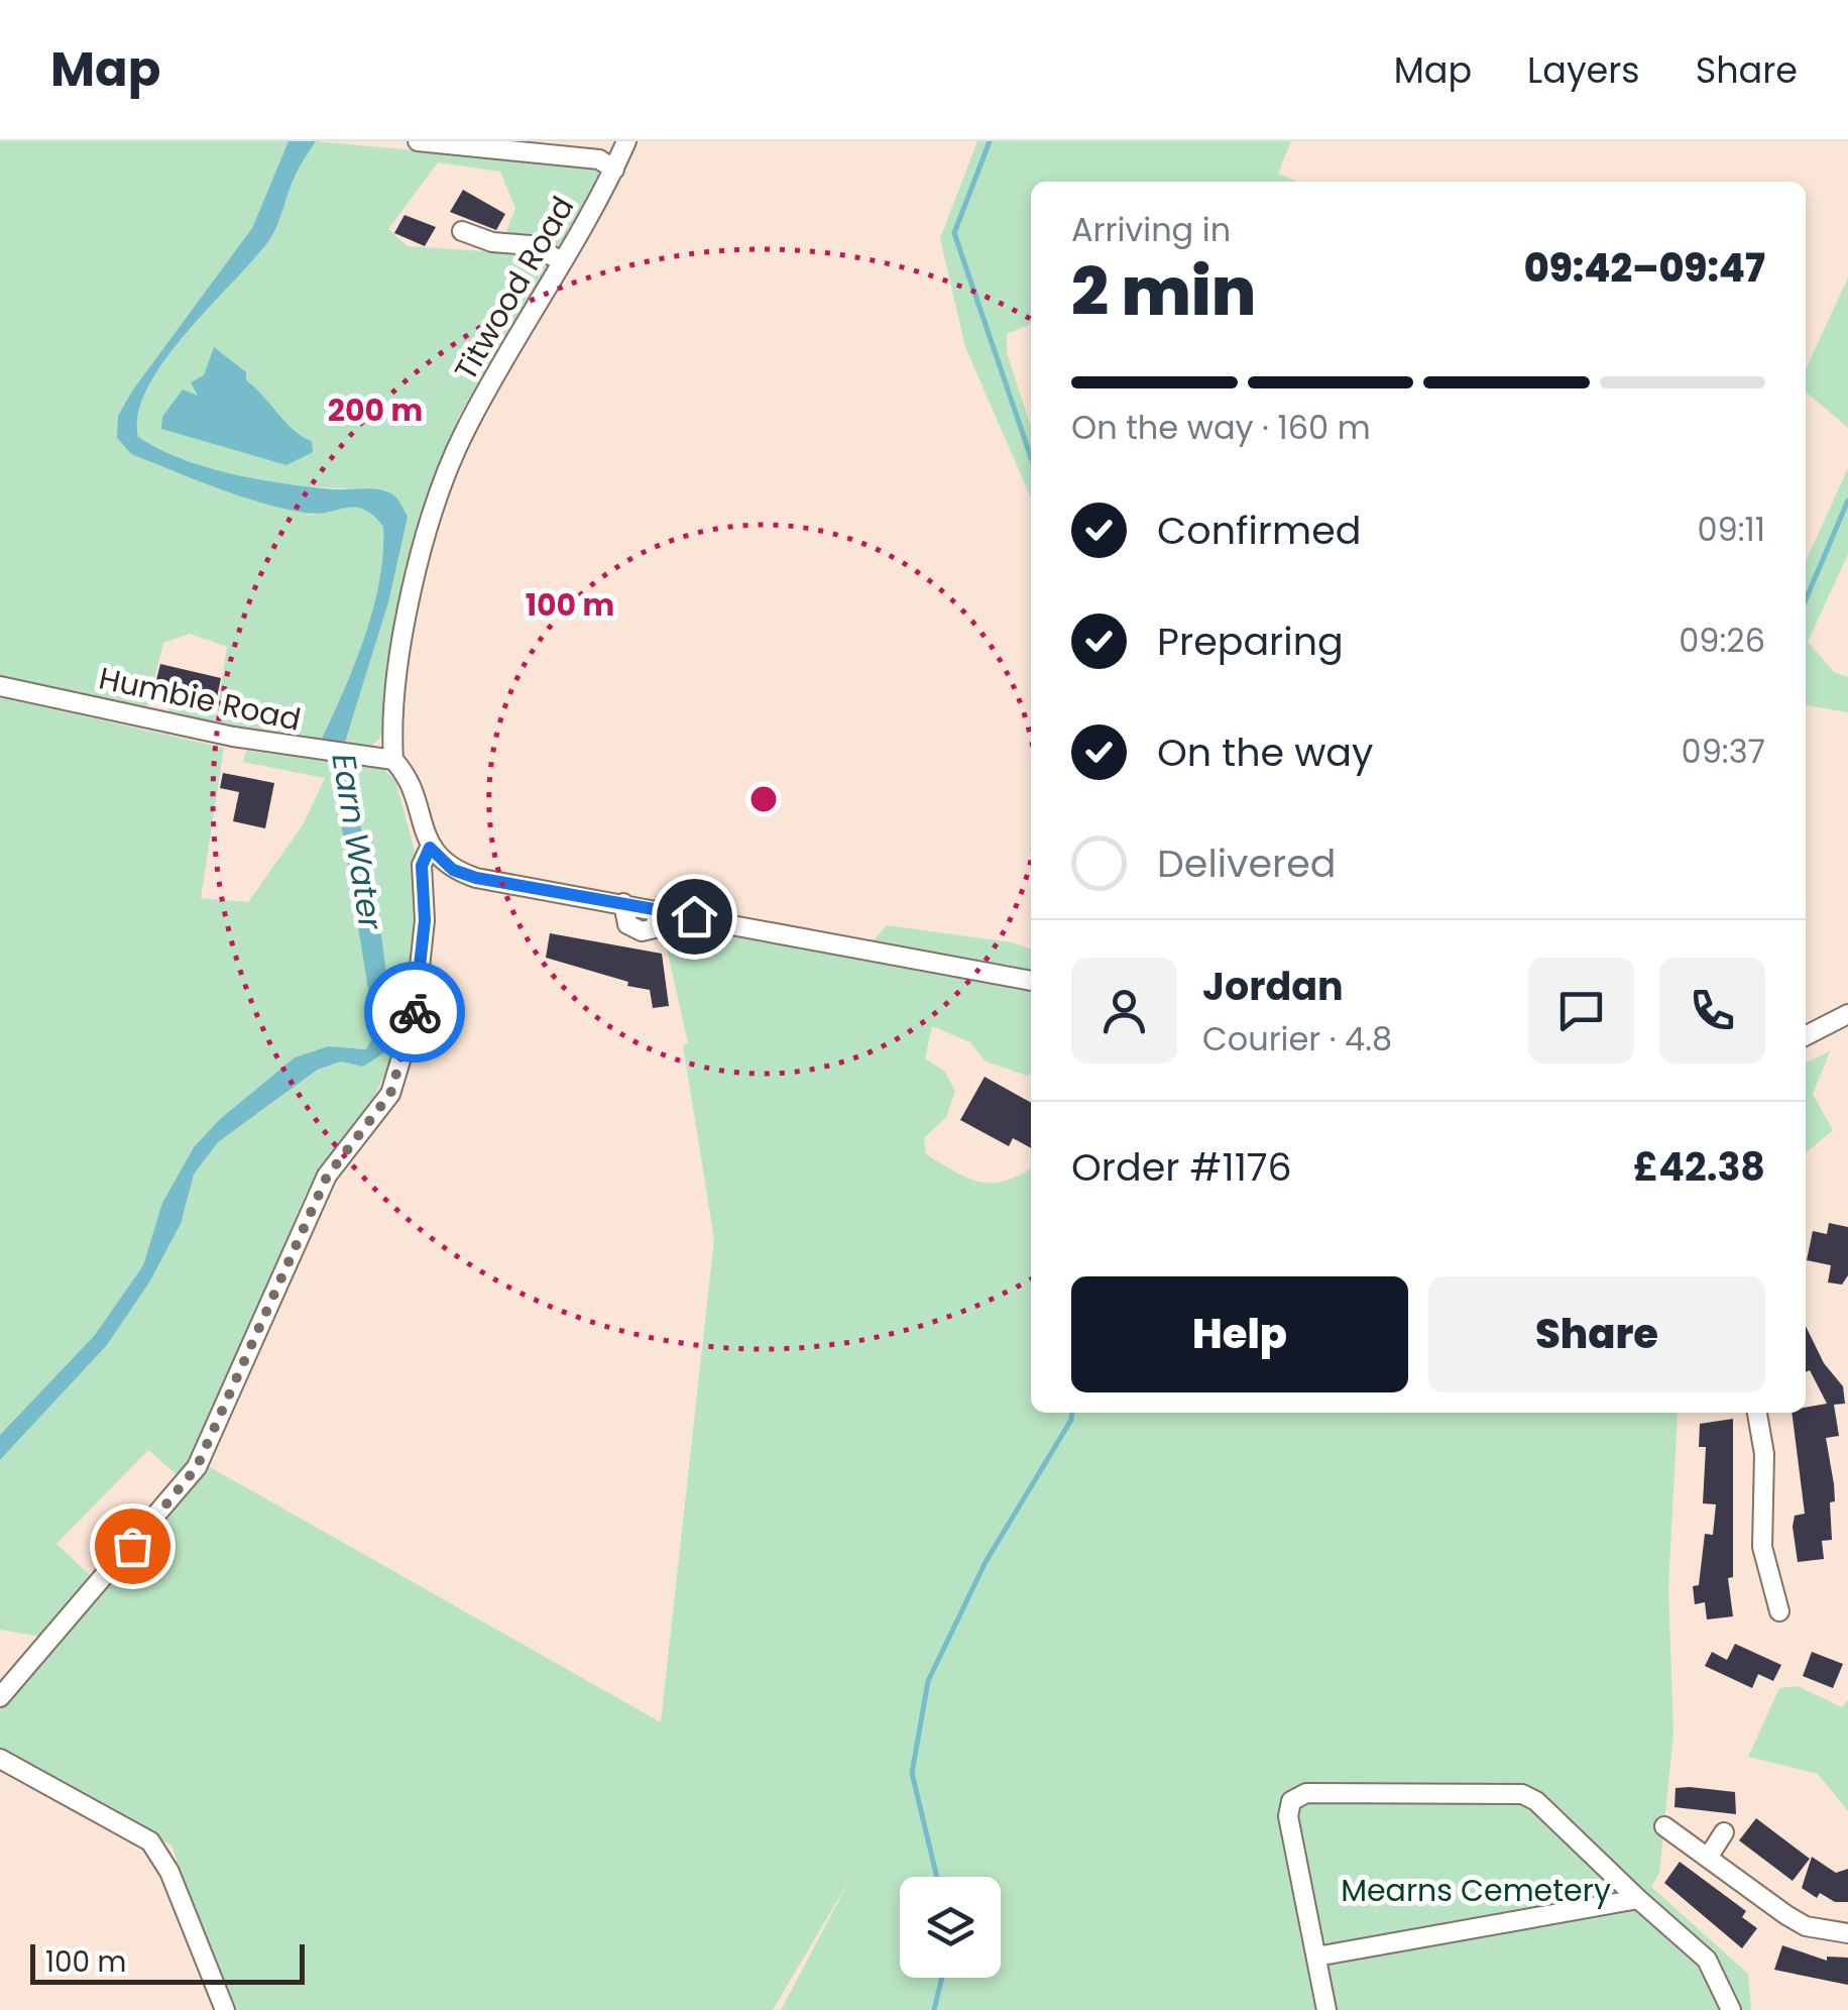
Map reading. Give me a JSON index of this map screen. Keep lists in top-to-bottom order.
{
  "streets": {
    "street": ["Titwood Road", "Humbie Road"]
  },
  "crossings": [
    ["Titwood Road", "Humbie Road"]
  ],
  "water": ["Earn Water"],
  "parks": ["Mearns Cemetery"],
  "scale_bar": "100 m",
  "page": {
    "header": "Map",
    "nav": ["Map", "Layers", "Share"],
    "heading": ["2 min", "Arriving in", "09:42–09:47"],
    "panel": [
      "Jordan",
      "Courier · 4.8",
      "Order #1176",
      "£42.38"
    ],
    "bar": "On the way · 160 m",
    "list": [
      ["Confirmed", "09:11"],
      ["Preparing", "09:26"],
      ["On the way", "09:37"],
      "Delivered"
    ],
    "buttons": ["Help", "Share"],
    "scale": "100 m"
  },
  "rings": ["200 m", "100 m"]
}
